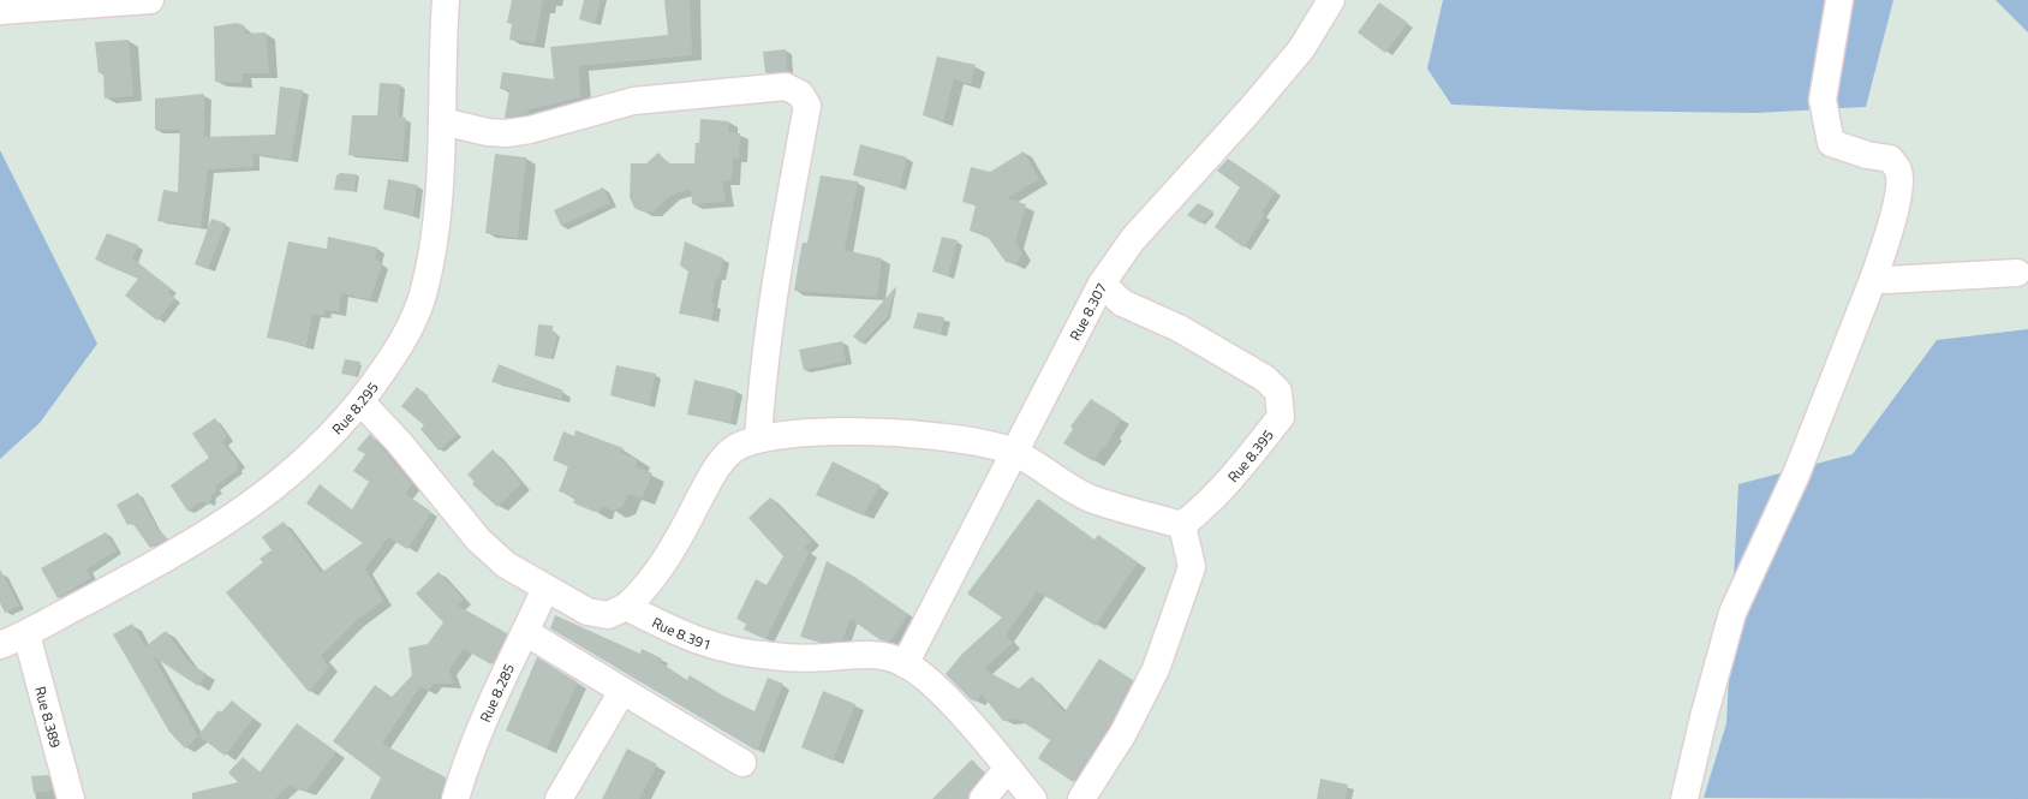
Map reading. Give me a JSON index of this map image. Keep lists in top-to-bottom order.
{
  "streets": {
    "street": [
      "Rue 8.307",
      "Rue 8.295",
      "Rue 8.395",
      "Rue 8.391",
      "Rue 8.285",
      "Rue 8.389"
    ]
  },
  "crossings": [
    ["Rue 8.307", "Rue 8.395"],
    ["Rue 8.307", "Rue 8.391"],
    ["Rue 8.295", "Rue 8.389"]
  ]
}
